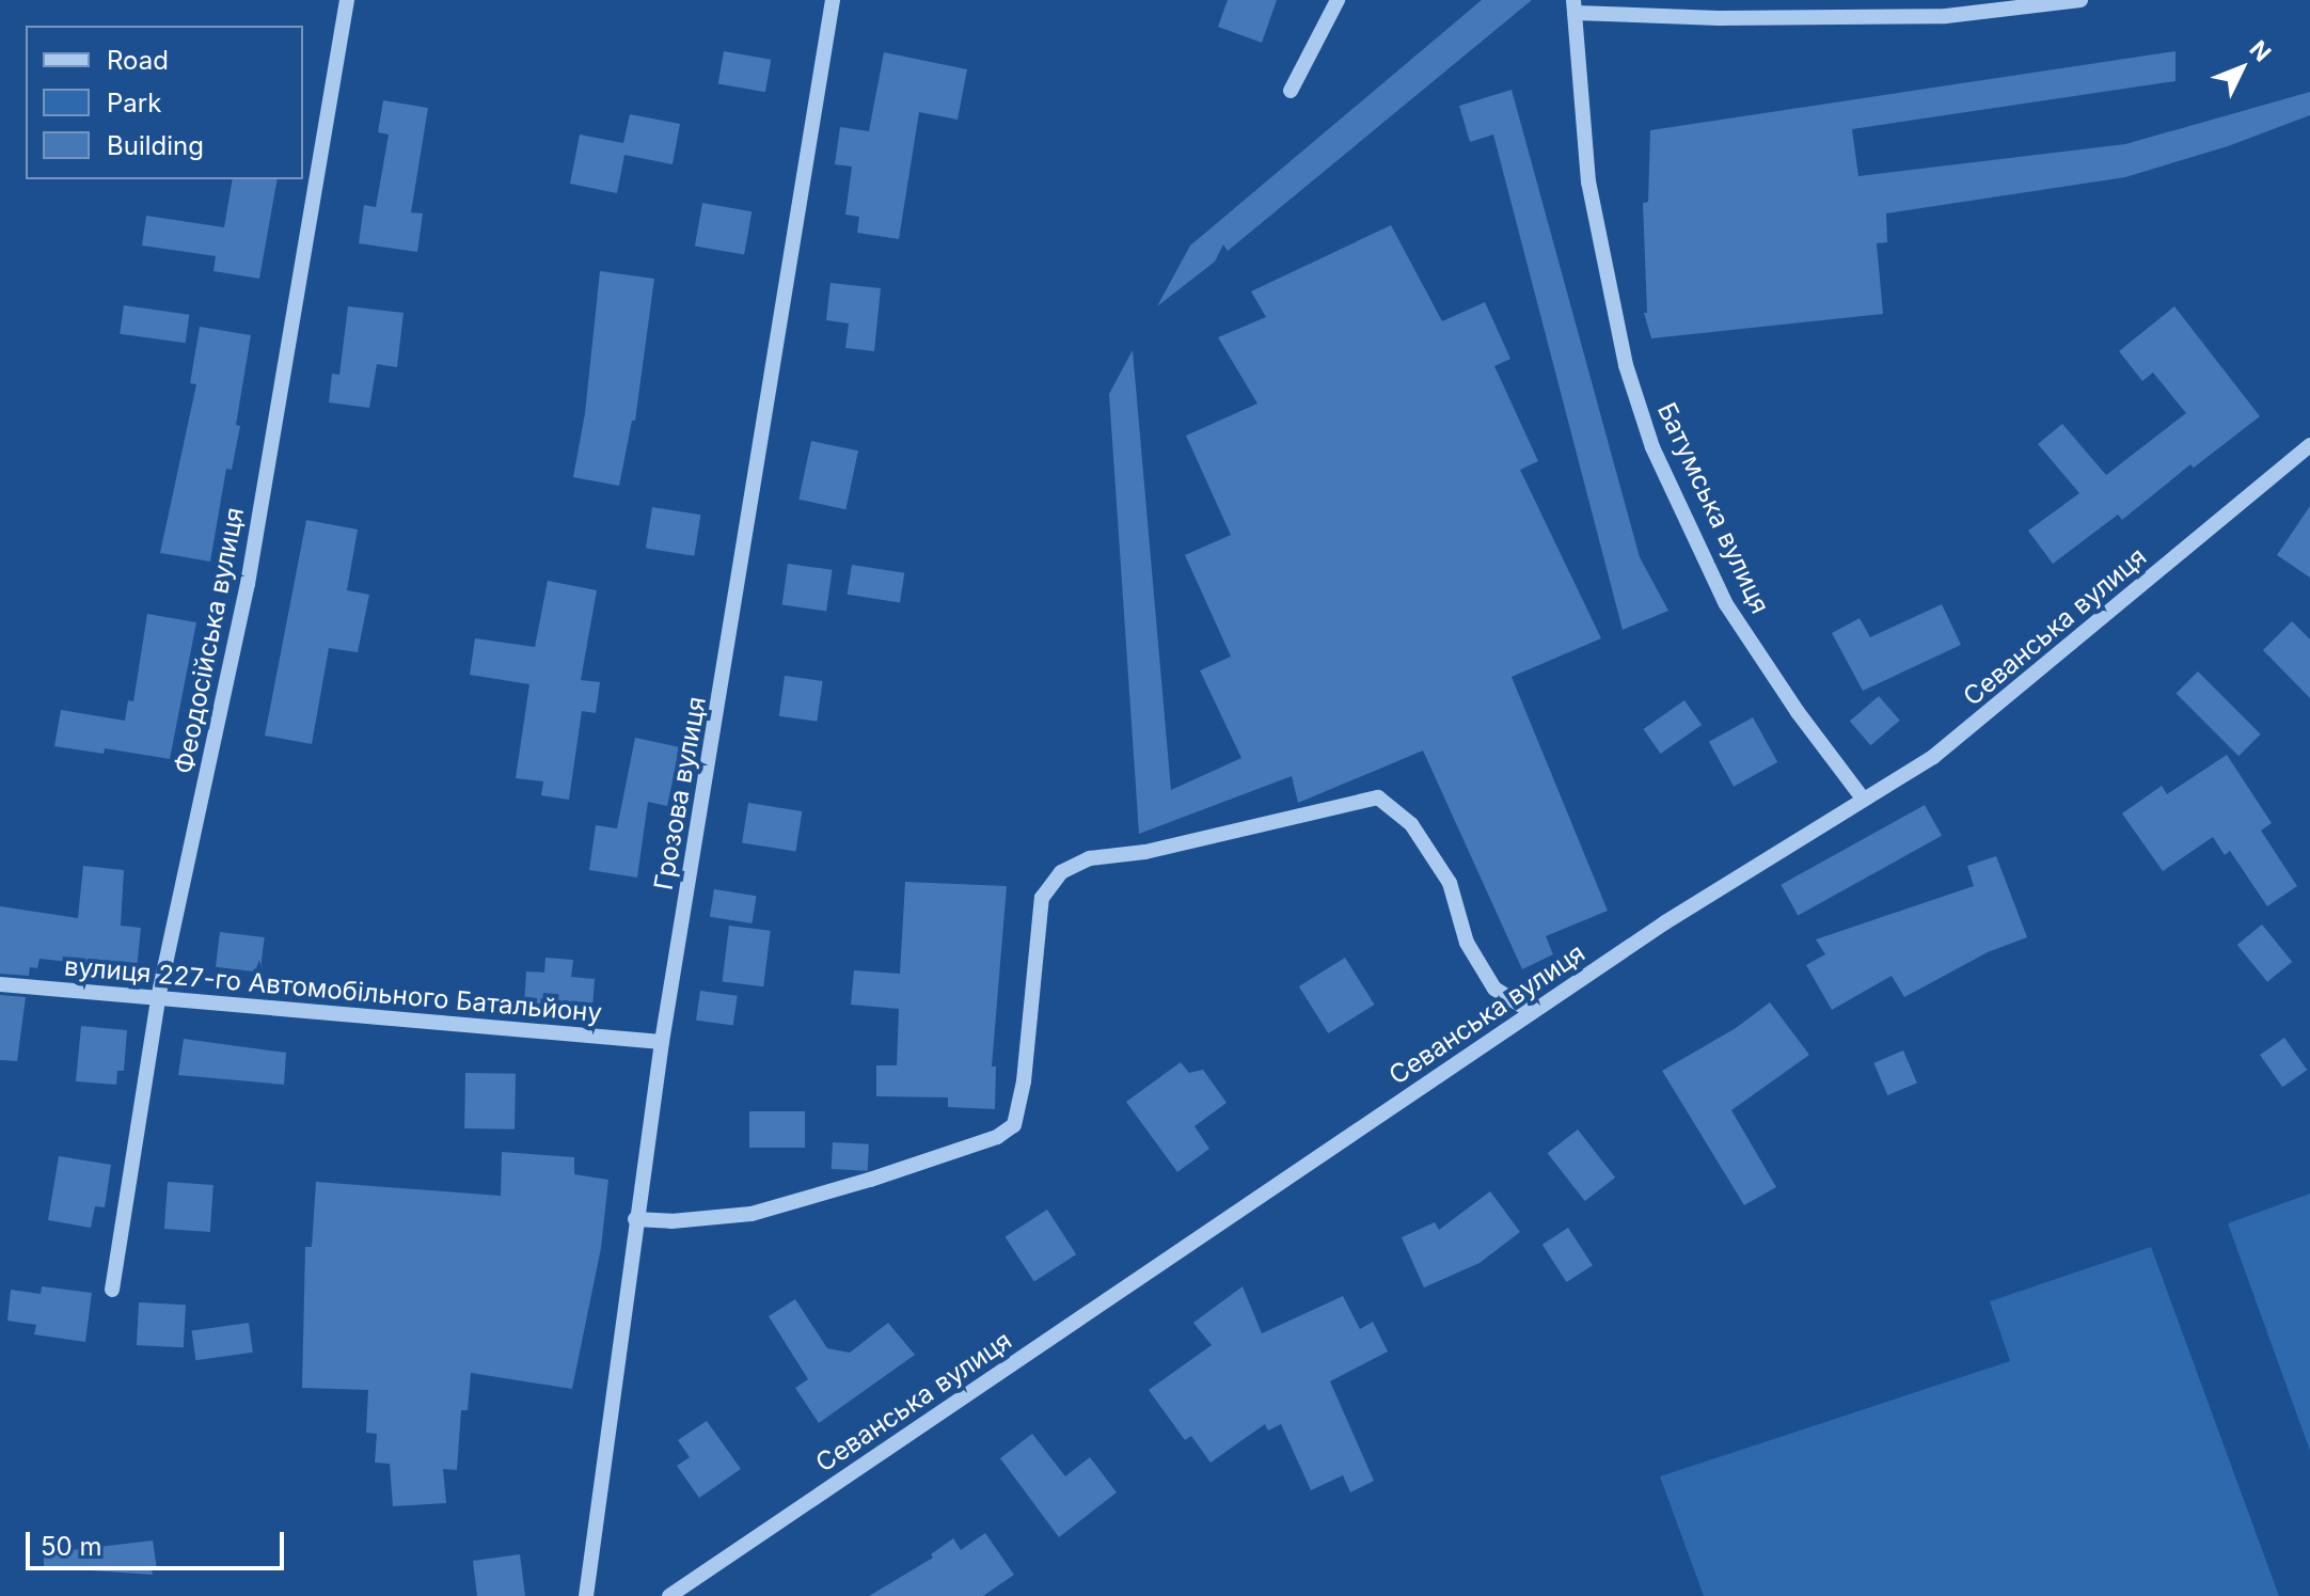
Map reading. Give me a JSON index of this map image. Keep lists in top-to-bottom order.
{
  "streets": {
    "street": [
      "Батумська вулиця",
      "Севанська вулиця",
      "Феодосійська вулиця",
      "Грозова вулиця",
      "вулиця 227-го Автомобільного Батальйону"
    ]
  },
  "crossings": [
    ["Батумська вулиця", "Севанська вулиця"],
    ["Феодосійська вулиця", "вулиця 227-го Автомобільного Батальйону"],
    ["Грозова вулиця", "вулиця 227-го Автомобільного Батальйону"]
  ],
  "legend": ["Road", "Park", "Building"],
  "scale_bar": "50 m",
  "north": "top right"
}
